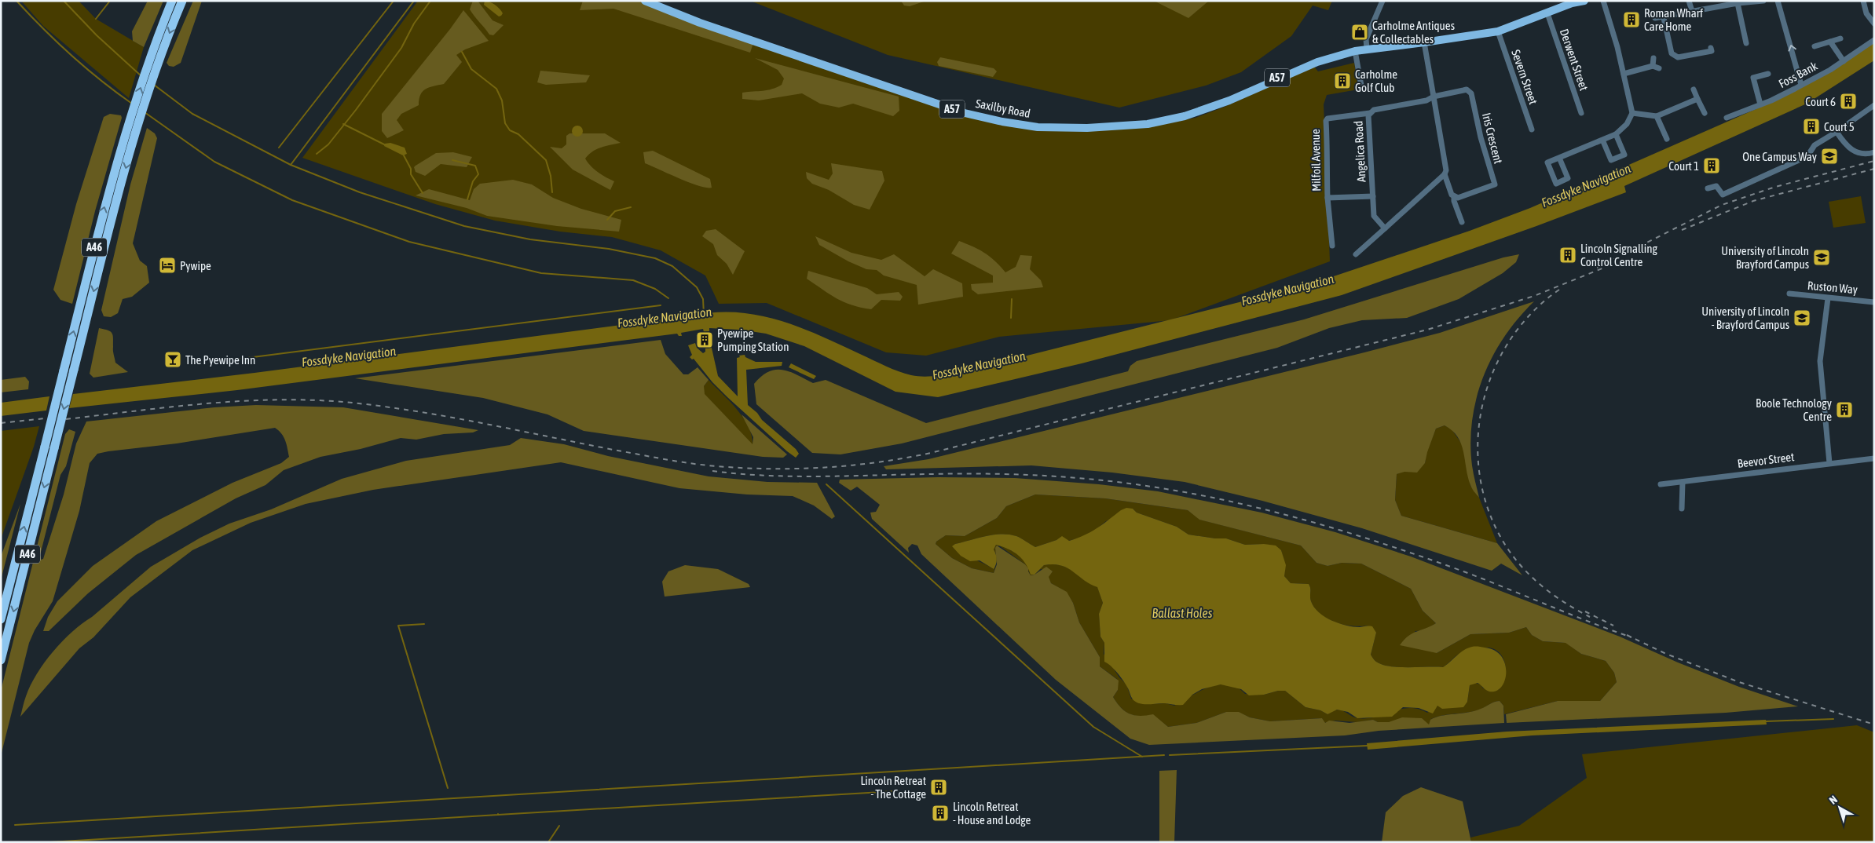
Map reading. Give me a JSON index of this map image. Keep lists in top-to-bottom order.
{
  "streets": {
    "highway": ["A46"],
    "main road": ["A57", "Saxilby Road"],
    "street": [
      "Derwent Street",
      "Foss Bank",
      "Severn Street",
      "Iris Crescent",
      "Angelica Road",
      "Milfoil Avenue",
      "Ruston Way",
      "Beevor Street"
    ]
  },
  "crossings": [
    ["Derwent Street", "A57"],
    ["Severn Street", "A57"],
    ["A57", "Saxilby Road"],
    ["Iris Crescent", "Angelica Road"],
    ["Angelica Road", "Milfoil Avenue"]
  ],
  "water": ["Fossdyke Navigation", "Ballast Holes"],
  "places": {
    "building": [
      "Roman Wharf Care Home",
      "Carholme Golf Club",
      "Court 6",
      "Court 5",
      "Court 1",
      "Lincoln Signalling Control Centre",
      "Pyewipe Pumping Station",
      "Boole Technology Centre",
      "Lincoln Retreat - The Cottage",
      "Lincoln Retreat - House and Lodge"
    ],
    "shop": ["Carholme Antiques & Collectables"],
    "school or university": ["One Campus Way", "University of Lincoln Brayford Campus", "University of Lincoln - Brayford Campus"],
    "hotel": ["Pywipe"],
    "bar": ["The Pyewipe Inn"]
  },
  "north": "top left"
}
